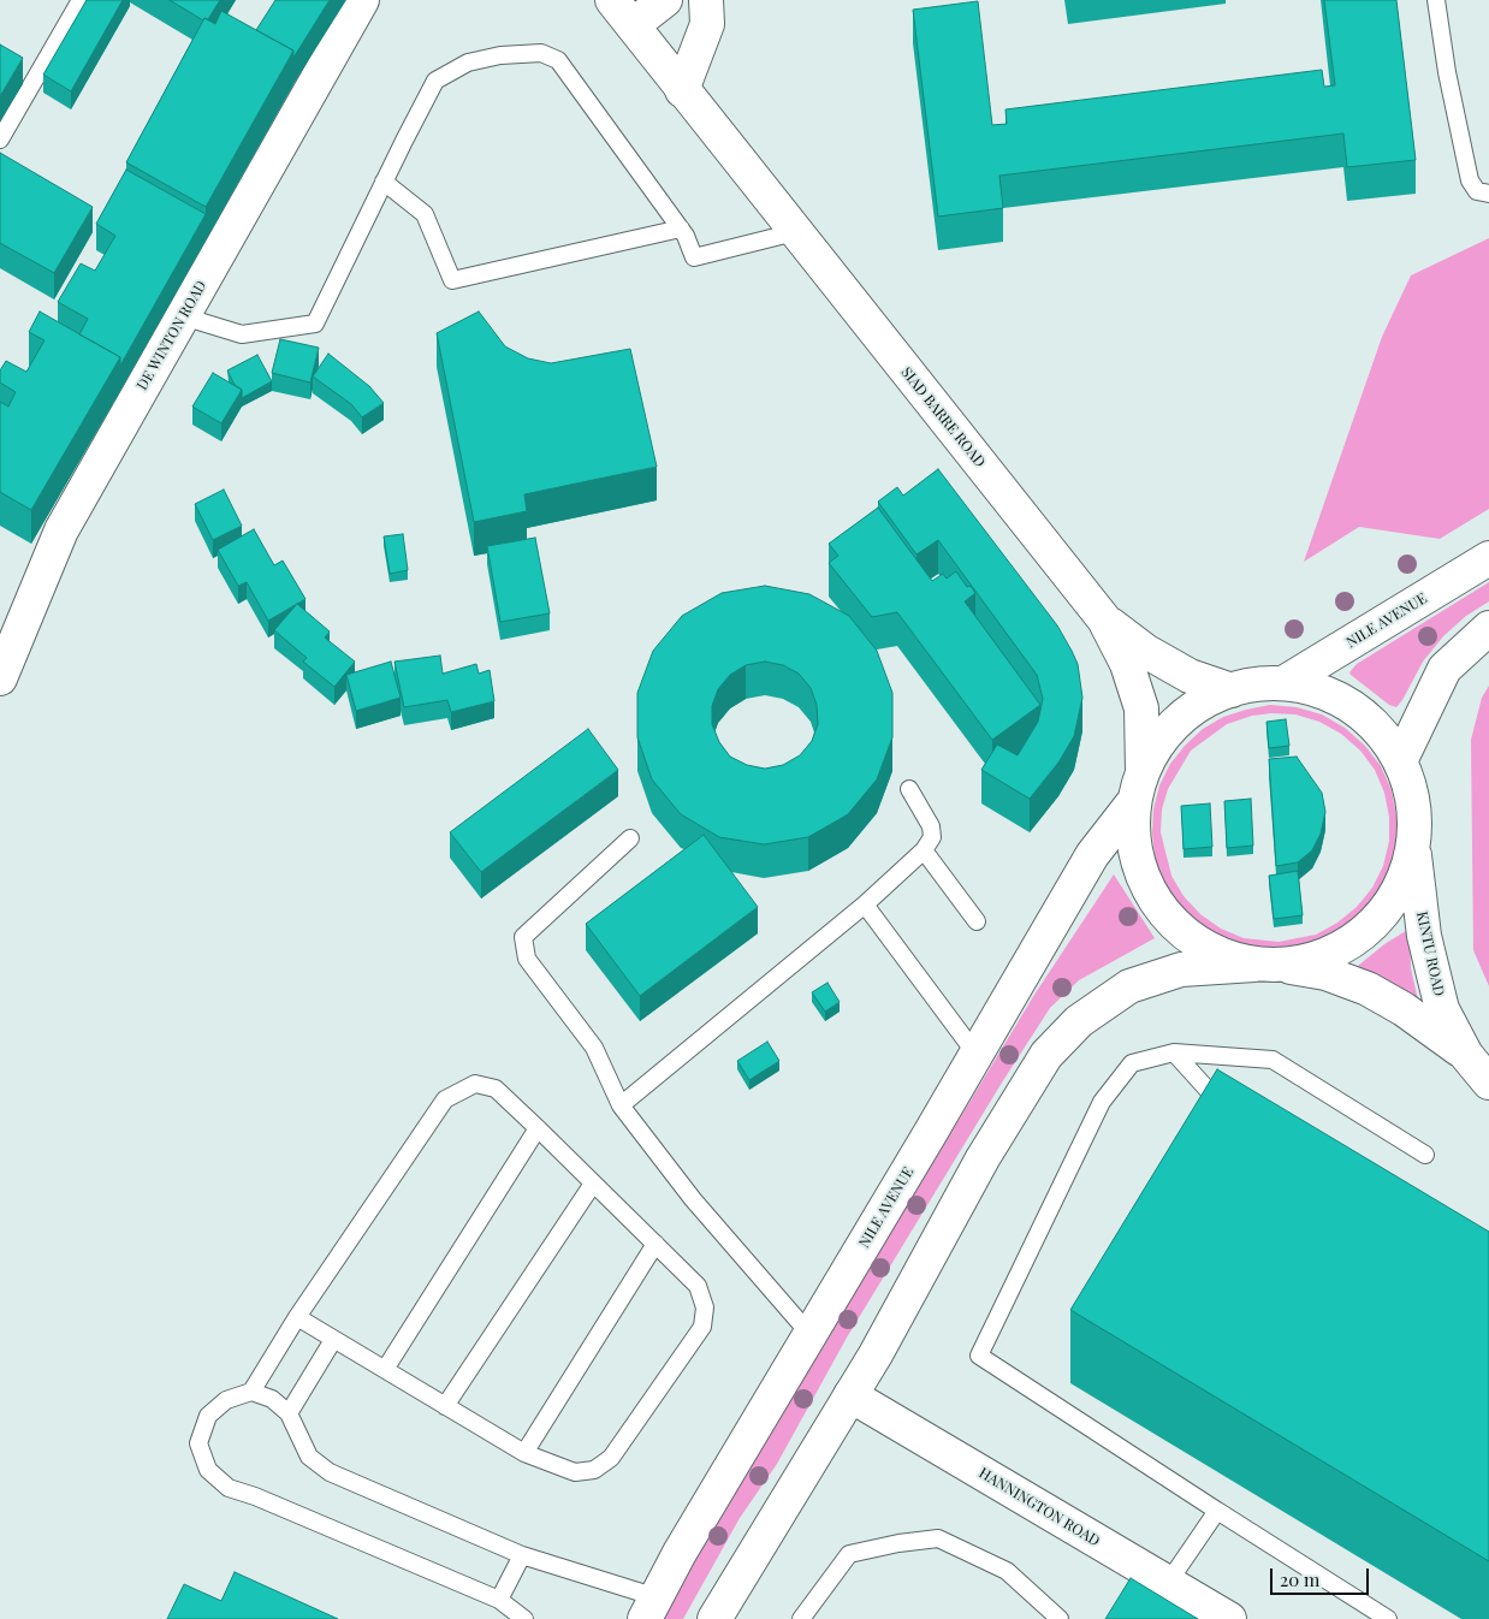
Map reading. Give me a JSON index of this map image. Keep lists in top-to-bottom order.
{
  "streets": {
    "main road": [
      "DE WINTON ROAD",
      "SIAD BARRE ROAD",
      "NILE AVENUE",
      "KINTU ROAD",
      "HANNINGTON ROAD"
    ]
  },
  "crossings": [
    ["SIAD BARRE ROAD", "NILE AVENUE"]
  ],
  "scale_bar": "20 m"
}
